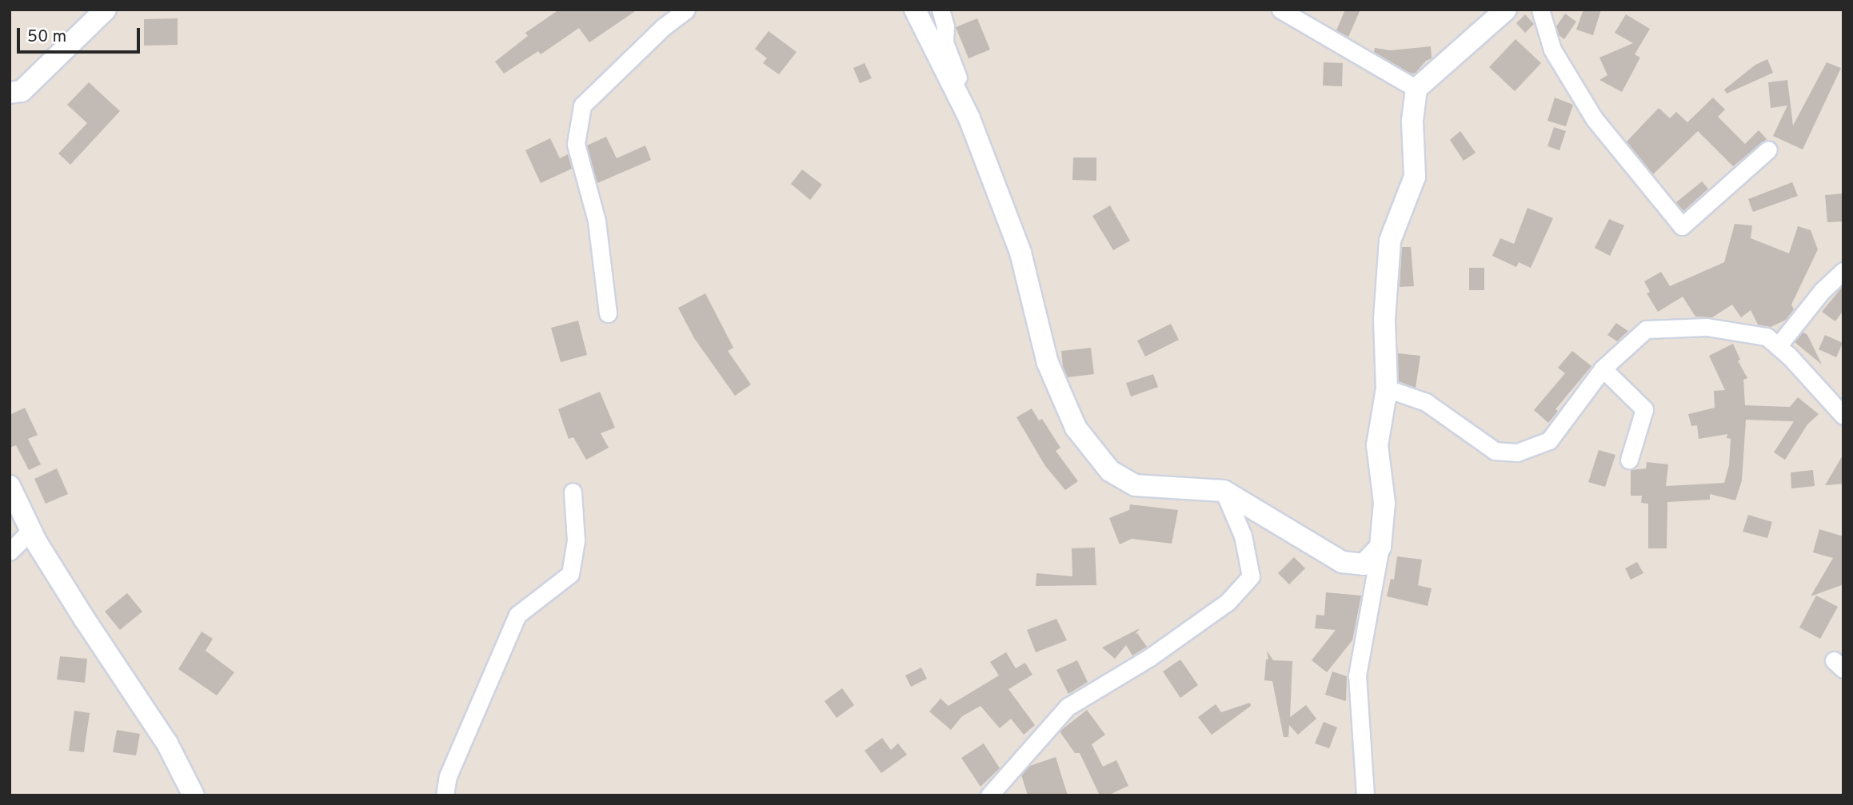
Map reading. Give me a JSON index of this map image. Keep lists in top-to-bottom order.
{
  "scale_bar": "50 m"
}
